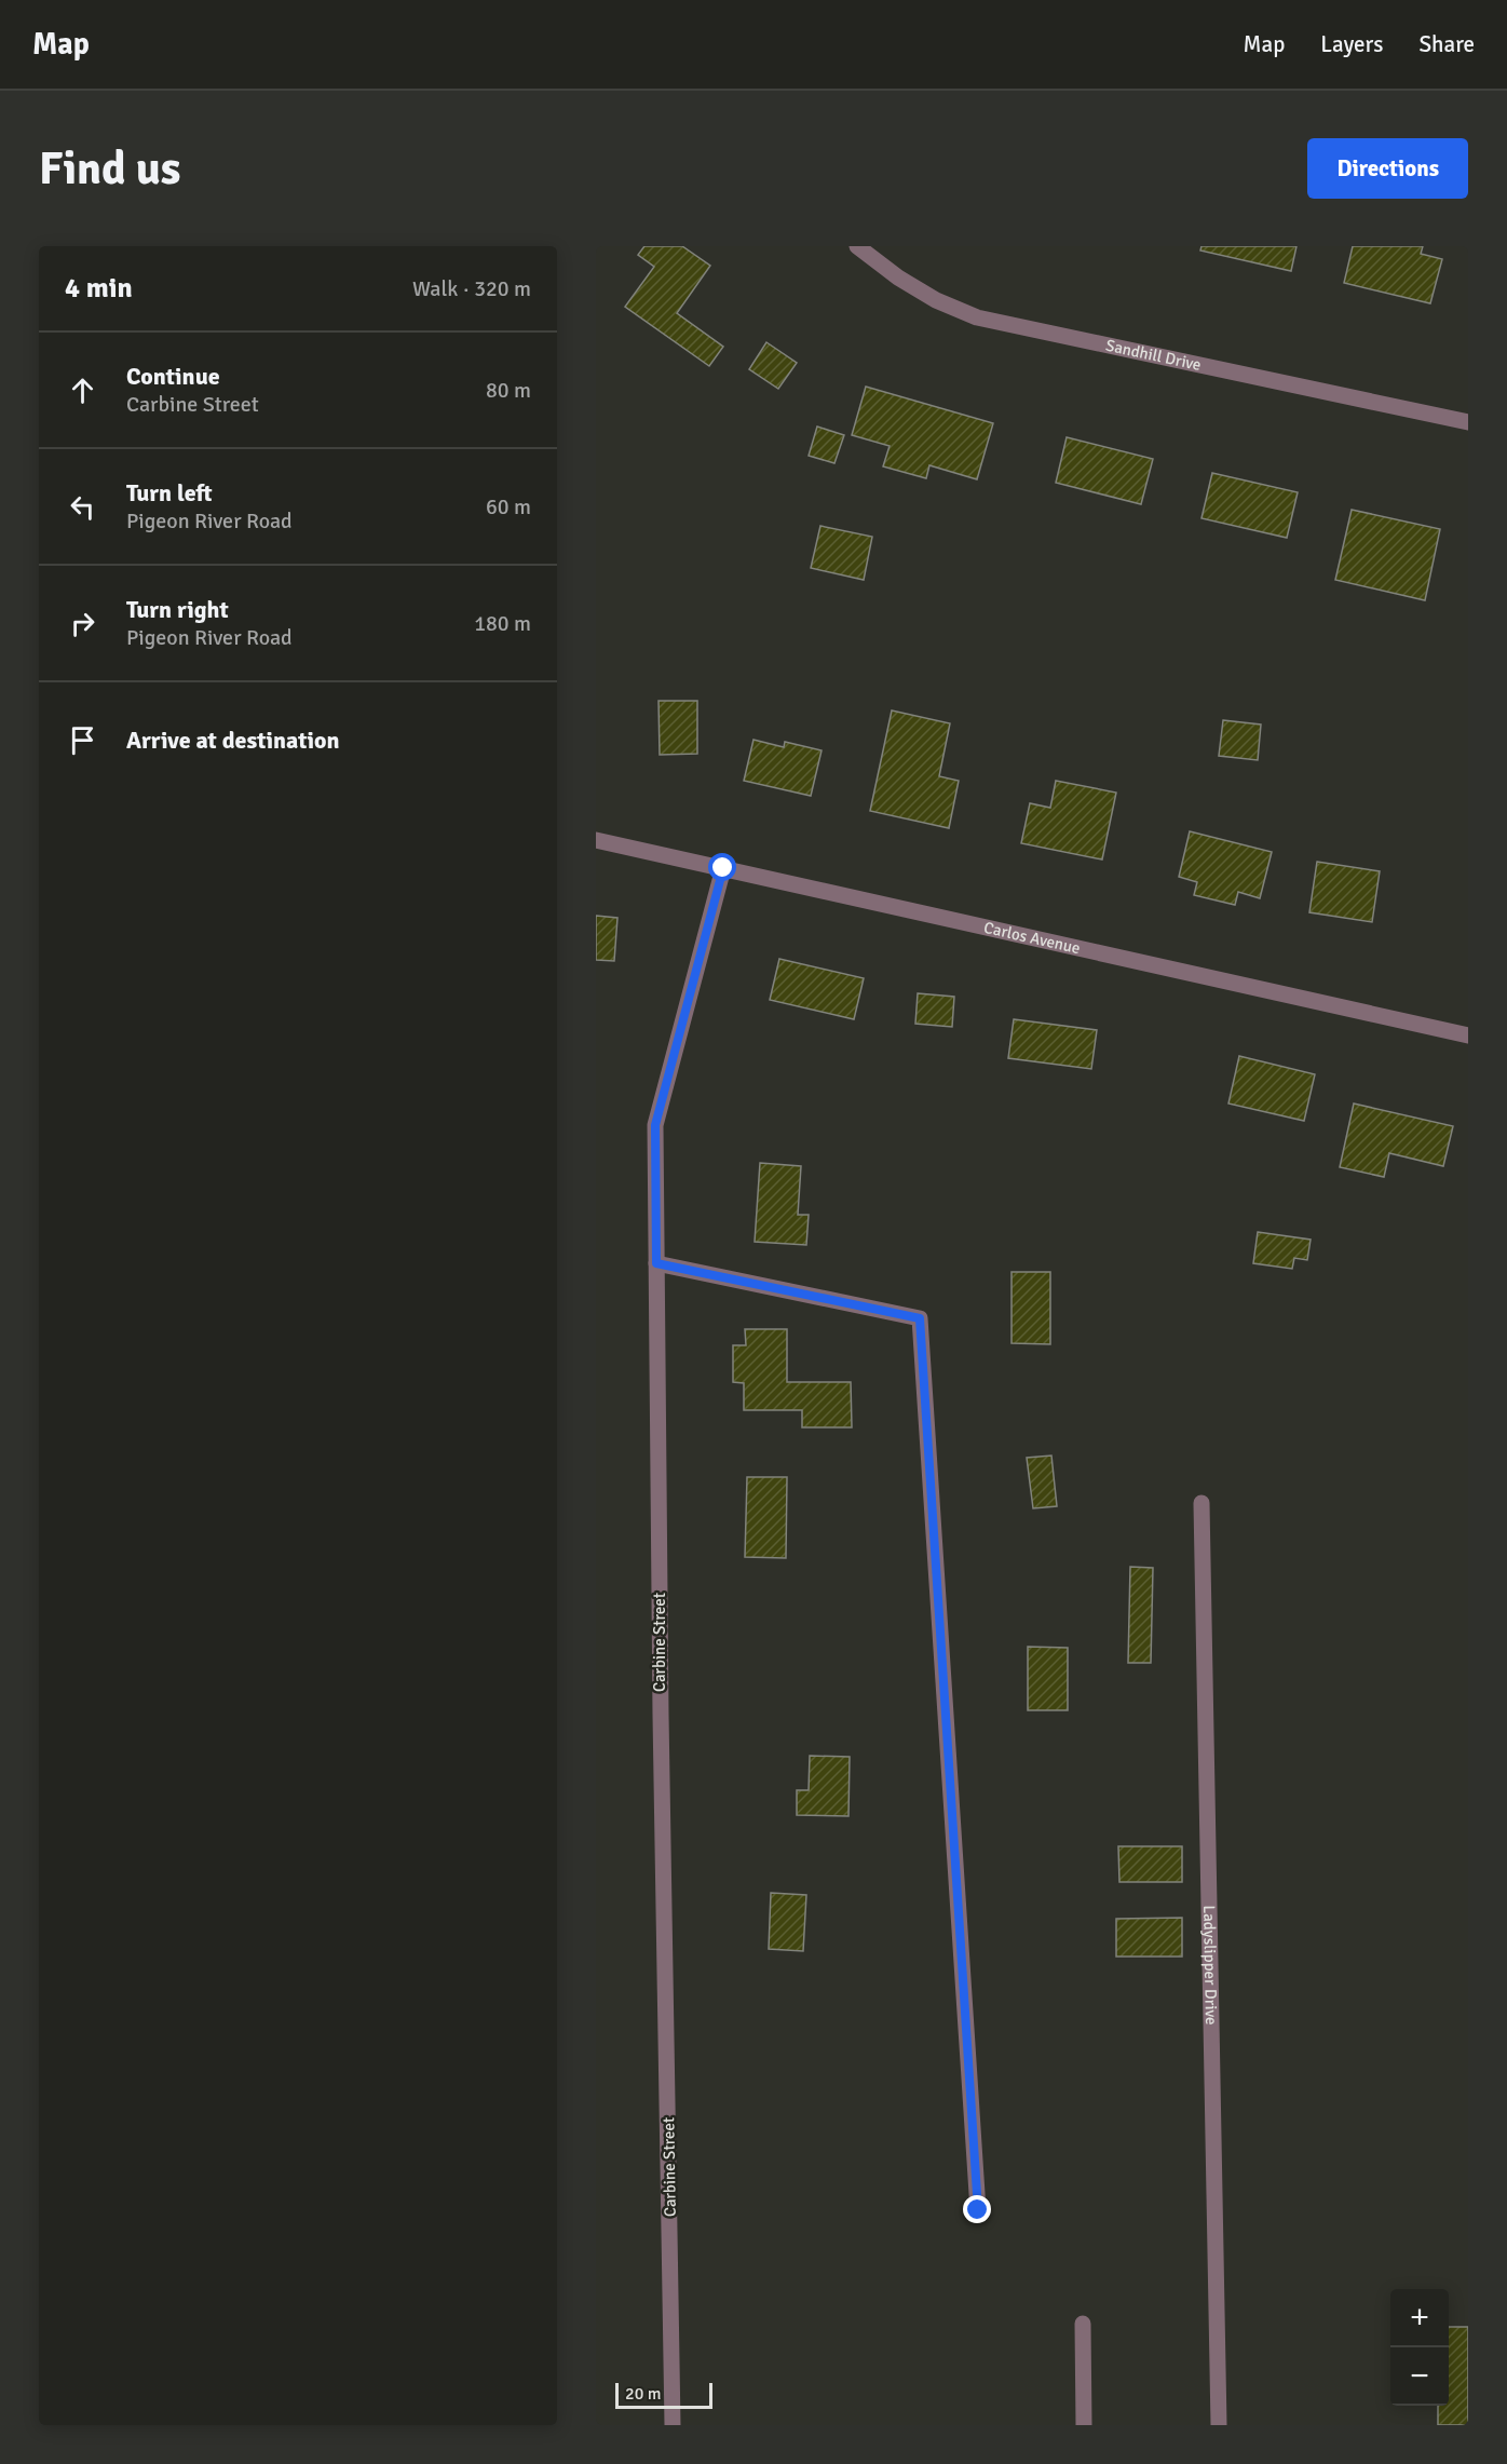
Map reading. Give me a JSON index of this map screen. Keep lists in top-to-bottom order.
{
  "streets": {
    "street": [
      "Sandhill Drive",
      "Carlos Avenue",
      "Carbine Street",
      "Ladyslipper Drive"
    ]
  },
  "crossings": [
    ["Carlos Avenue", "Carbine Street"]
  ],
  "scale_bar": "20 m",
  "page": {
    "header": "Map",
    "nav": ["Map", "Layers", "Share"],
    "buttons": "Directions",
    "title": "Find us",
    "heading": ["4 min", "Walk · 320 m"],
    "list": [
      ["Continue", "Carbine Street", "80 m"],
      ["Turn left", "Pigeon River Road", "60 m"],
      ["Turn right", "Pigeon River Road", "180 m"],
      "Arrive at destination"
    ],
    "map_buttons": ["+", "−"],
    "scale": "20 m"
  }
}
